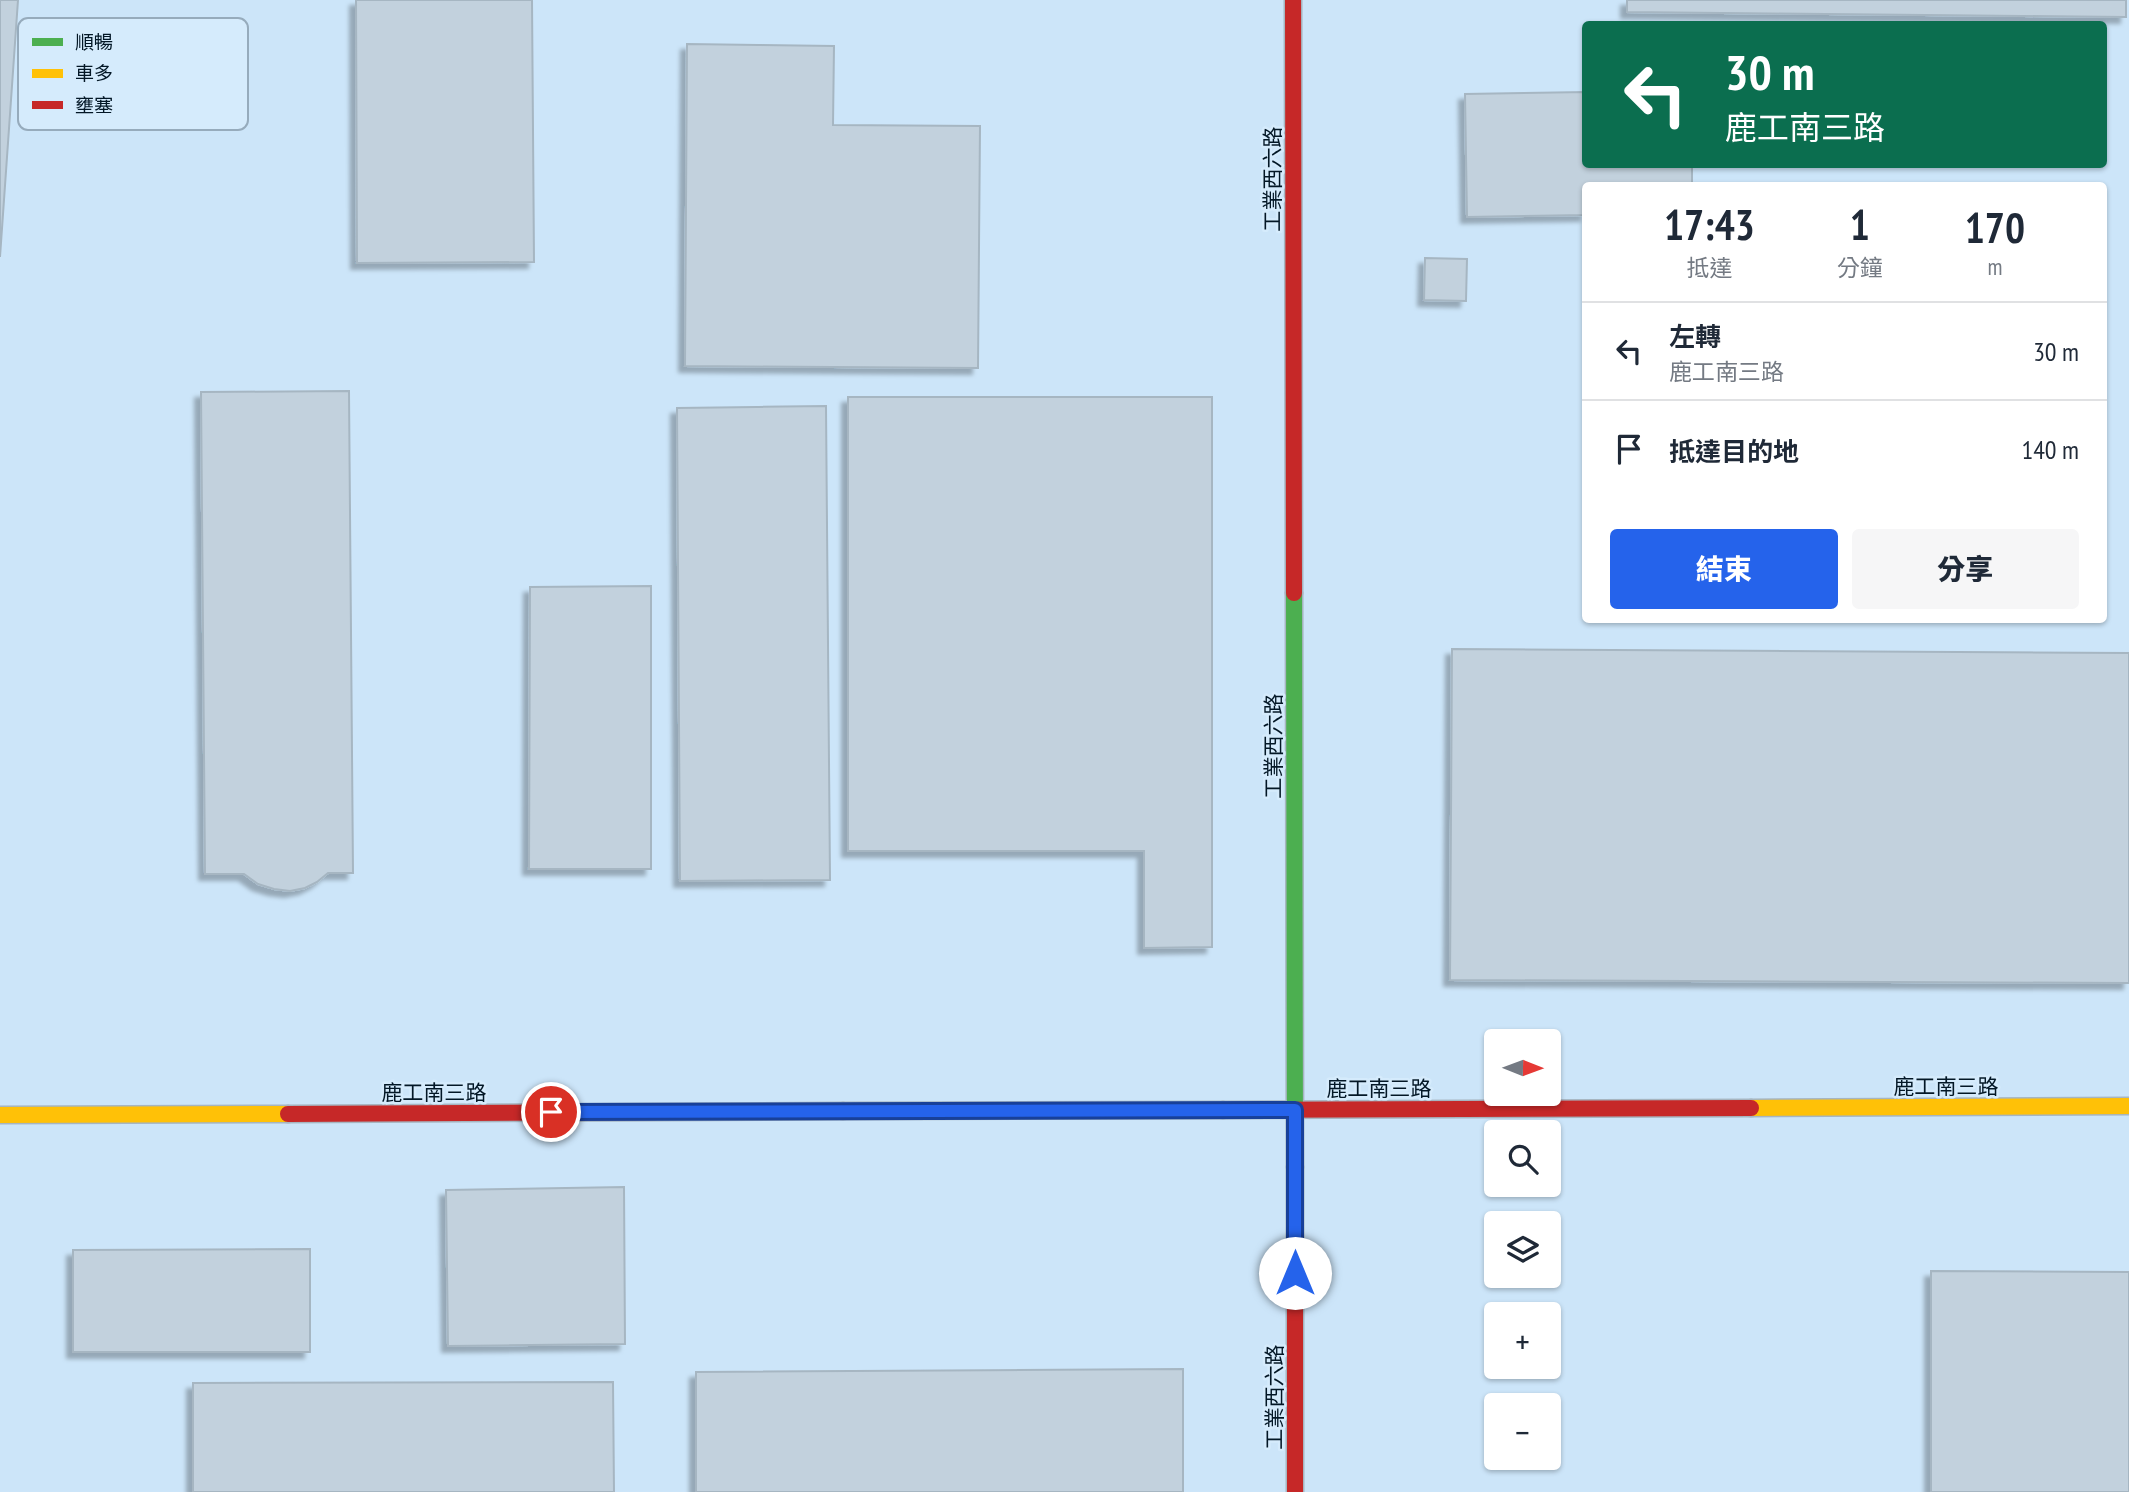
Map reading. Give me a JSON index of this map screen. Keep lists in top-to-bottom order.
{
  "streets": {
    "street": ["工業西六路", "鹿工南三路"]
  },
  "crossings": [
    ["工業西六路", "鹿工南三路"]
  ],
  "legend": ["順暢", "車多", "壅塞"],
  "north": "right",
  "page": {
    "turn": ["30 m", "鹿工南三路"],
    "eta": [
      "17:43",
      "抵達",
      "1",
      "分鐘",
      "170",
      "m"
    ],
    "list": [
      {
        "name": "左轉",
        "note": "鹿工南三路",
        "value": "30 m"
      },
      {
        "name": "抵達目的地",
        "value": "140 m"
      }
    ],
    "buttons": ["結束", "分享"],
    "map_buttons": ["+", "−"]
  }
}
